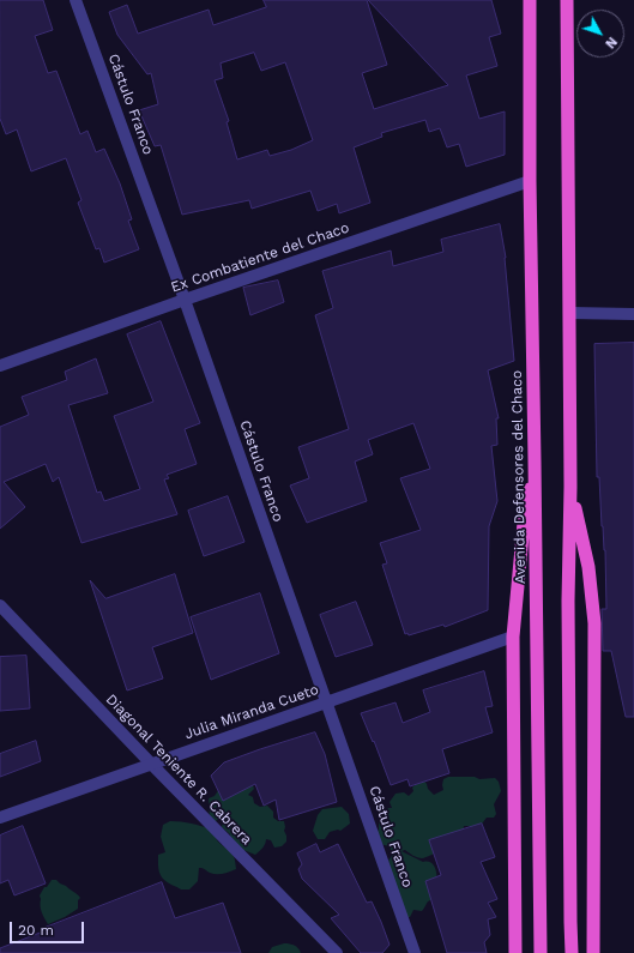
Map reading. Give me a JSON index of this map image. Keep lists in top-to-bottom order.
{
  "streets": {
    "highway": ["Avenida Defensores del Chaco"],
    "street": [
      "Cástulo Franco",
      "Ex Combatiente del Chaco",
      "Julia Miranda Cueto",
      "Diagonal Teniente R. Cabrera"
    ]
  },
  "crossings": [
    ["Cástulo Franco", "Ex Combatiente del Chaco"],
    ["Cástulo Franco", "Julia Miranda Cueto"],
    ["Ex Combatiente del Chaco", "Avenida Defensores del Chaco"],
    ["Julia Miranda Cueto", "Diagonal Teniente R. Cabrera"]
  ],
  "scale_bar": "20 m",
  "north": "bottom right"
}
